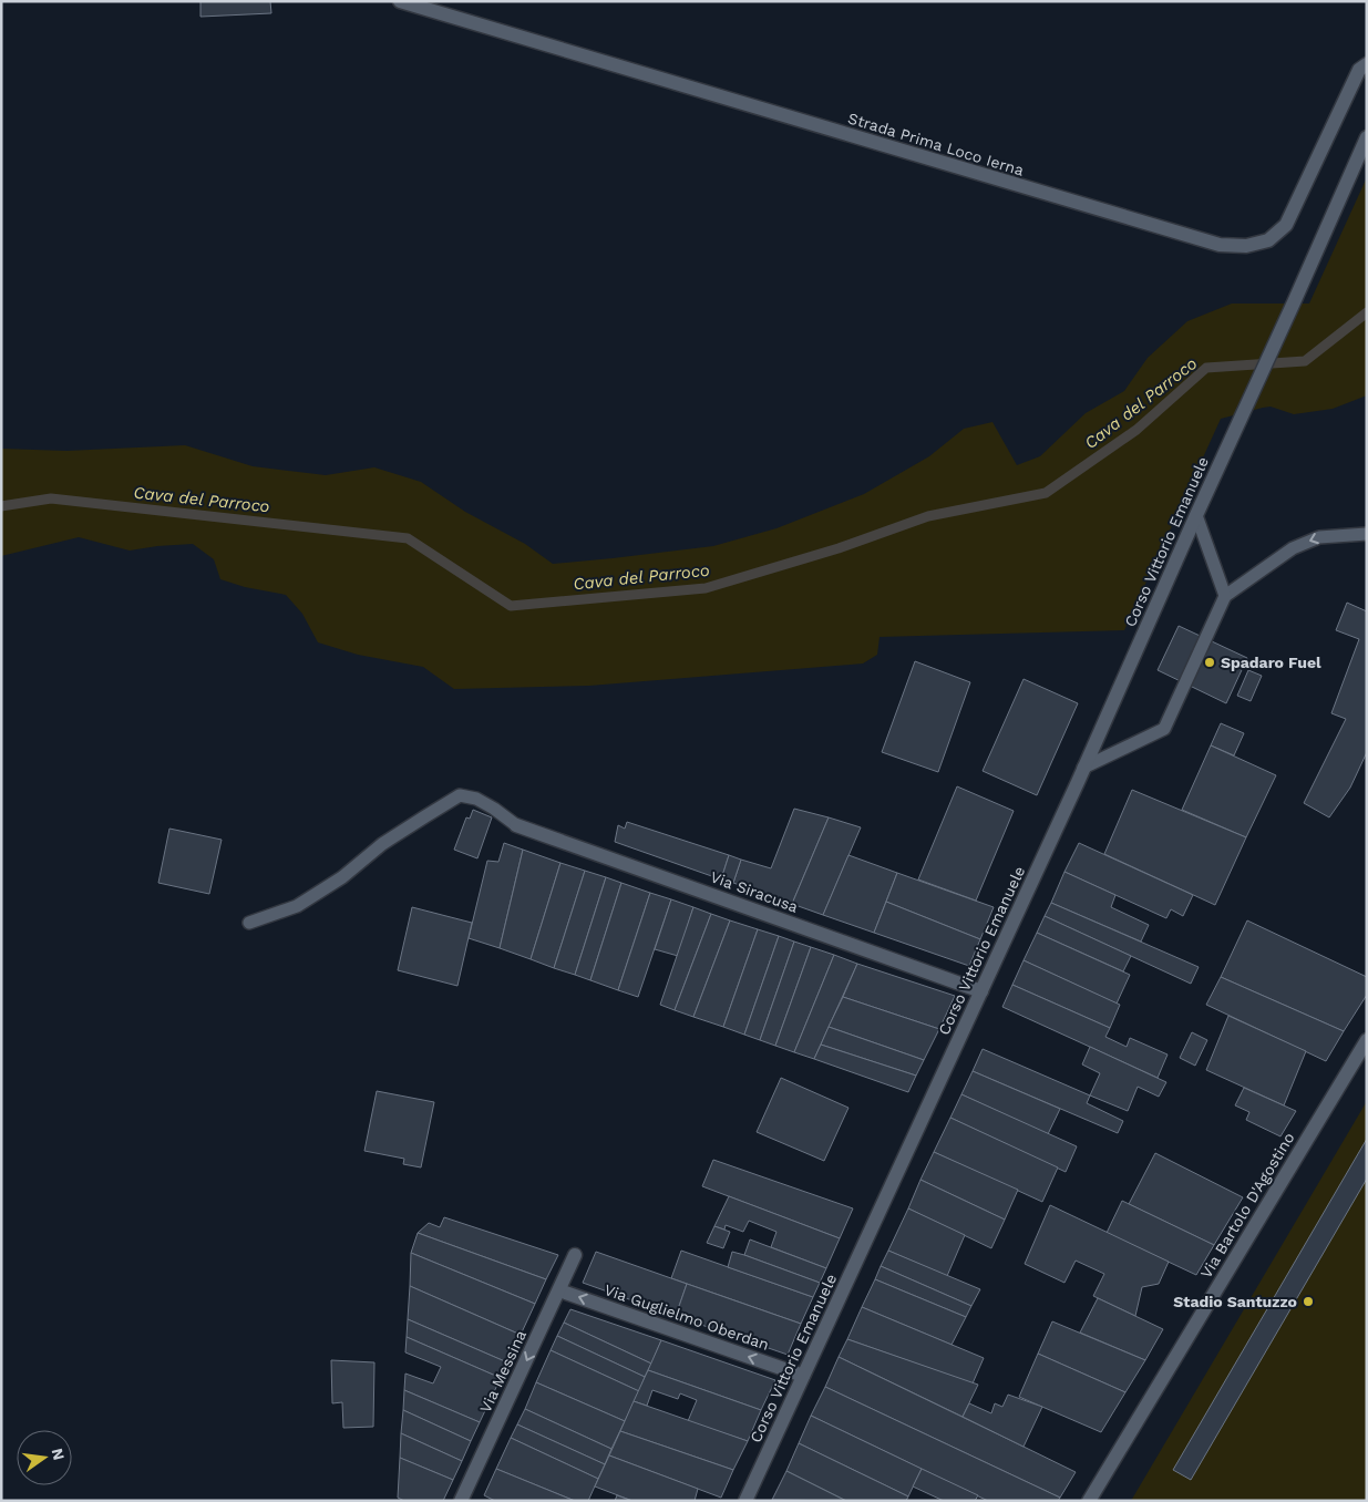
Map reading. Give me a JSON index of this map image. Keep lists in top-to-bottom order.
{
  "streets": {
    "street": [
      "Strada Prima Loco Ierna",
      "Corso Vittorio Emanuele",
      "Via Siracusa",
      "Via Bartolo D'Agostino",
      "Via Guglielmo Oberdan",
      "Via Messina"
    ]
  },
  "crossings": [
    ["Corso Vittorio Emanuele", "Via Siracusa"],
    ["Corso Vittorio Emanuele", "Via Guglielmo Oberdan"],
    ["Via Guglielmo Oberdan", "Via Messina"]
  ],
  "one_way": ["Via Guglielmo Oberdan", "Via Messina"],
  "water": ["Cava del Parroco"],
  "places": ["Spadaro Fuel", "Stadio Santuzzo"],
  "north": "right"
}
